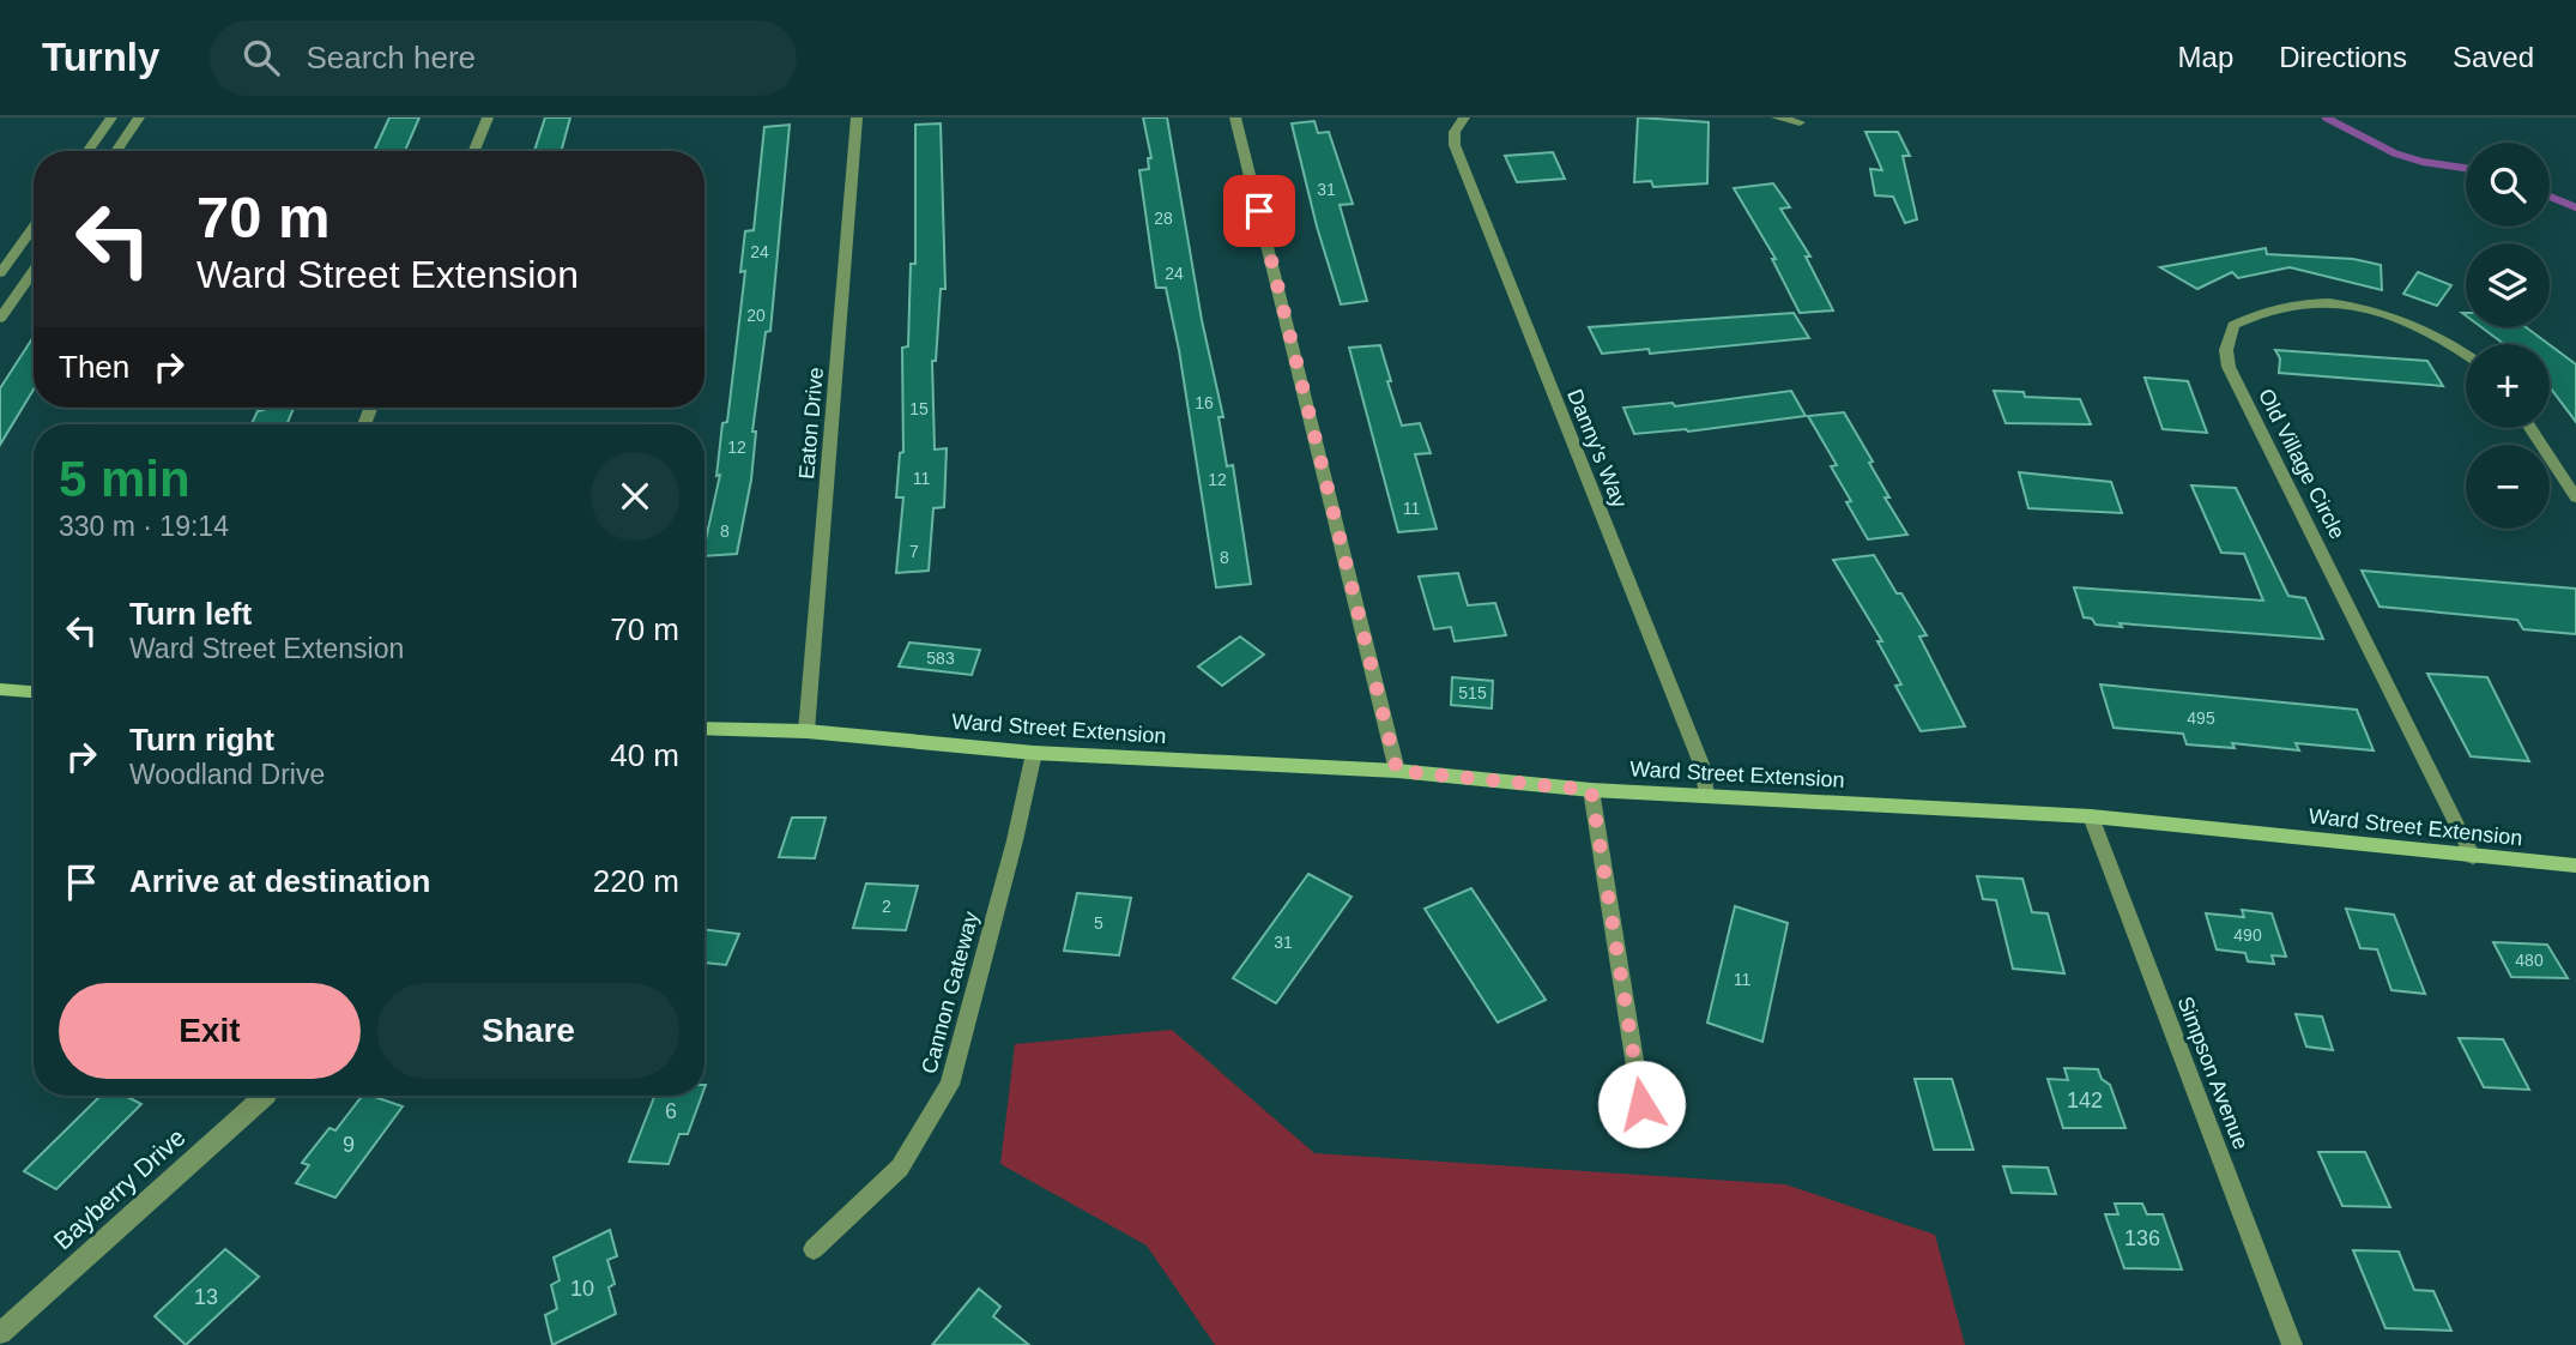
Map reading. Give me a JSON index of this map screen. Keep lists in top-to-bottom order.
{
  "streets": {
    "street": [
      "Eaton Drive",
      "Danny's Way",
      "Old Village Circle",
      "Ward Street Extension",
      "Cannon Gateway",
      "Simpson Avenue",
      "Bayberry Drive"
    ]
  },
  "crossings": [
    ["Eaton Drive", "Ward Street Extension"],
    ["Danny's Way", "Ward Street Extension"],
    ["Old Village Circle", "Ward Street Extension"],
    ["Ward Street Extension", "Cannon Gateway"],
    ["Ward Street Extension", "Simpson Avenue"]
  ],
  "house_numbers": [
    "31",
    "28",
    "24",
    "24",
    "20",
    "16",
    "15",
    "12",
    "11",
    "12",
    "11",
    "8",
    "7",
    "8",
    "583",
    "515",
    "495",
    "2",
    "5",
    "490",
    "31",
    "480",
    "11",
    "142",
    "6",
    "9",
    "136",
    "10",
    "13"
  ],
  "page": {
    "header": "Turnly",
    "search": "Search here",
    "nav": ["Map", "Directions", "Saved"],
    "map_buttons": ["+", "−"],
    "turn": ["70 m", "Ward Street Extension"],
    "then": "Then",
    "heading": ["5 min", "330 m · 19:14"],
    "list": [
      {
        "name": "Turn left",
        "note": "Ward Street Extension",
        "value": "70 m"
      },
      {
        "name": "Turn right",
        "note": "Woodland Drive",
        "value": "40 m"
      },
      {
        "name": "Arrive at destination",
        "value": "220 m"
      }
    ],
    "buttons": ["Exit", "Share"]
  }
}
